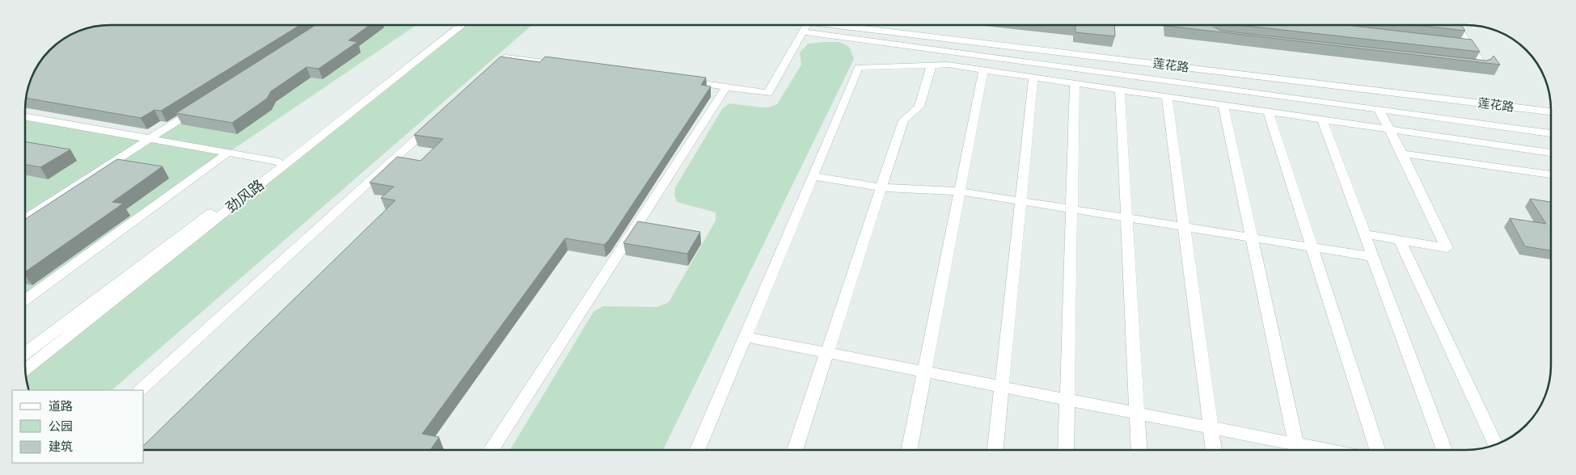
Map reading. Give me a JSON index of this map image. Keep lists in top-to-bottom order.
{
  "streets": {
    "street": ["莲花路", "劲风路"]
  },
  "legend": ["道路", "公园", "建筑"]
}
